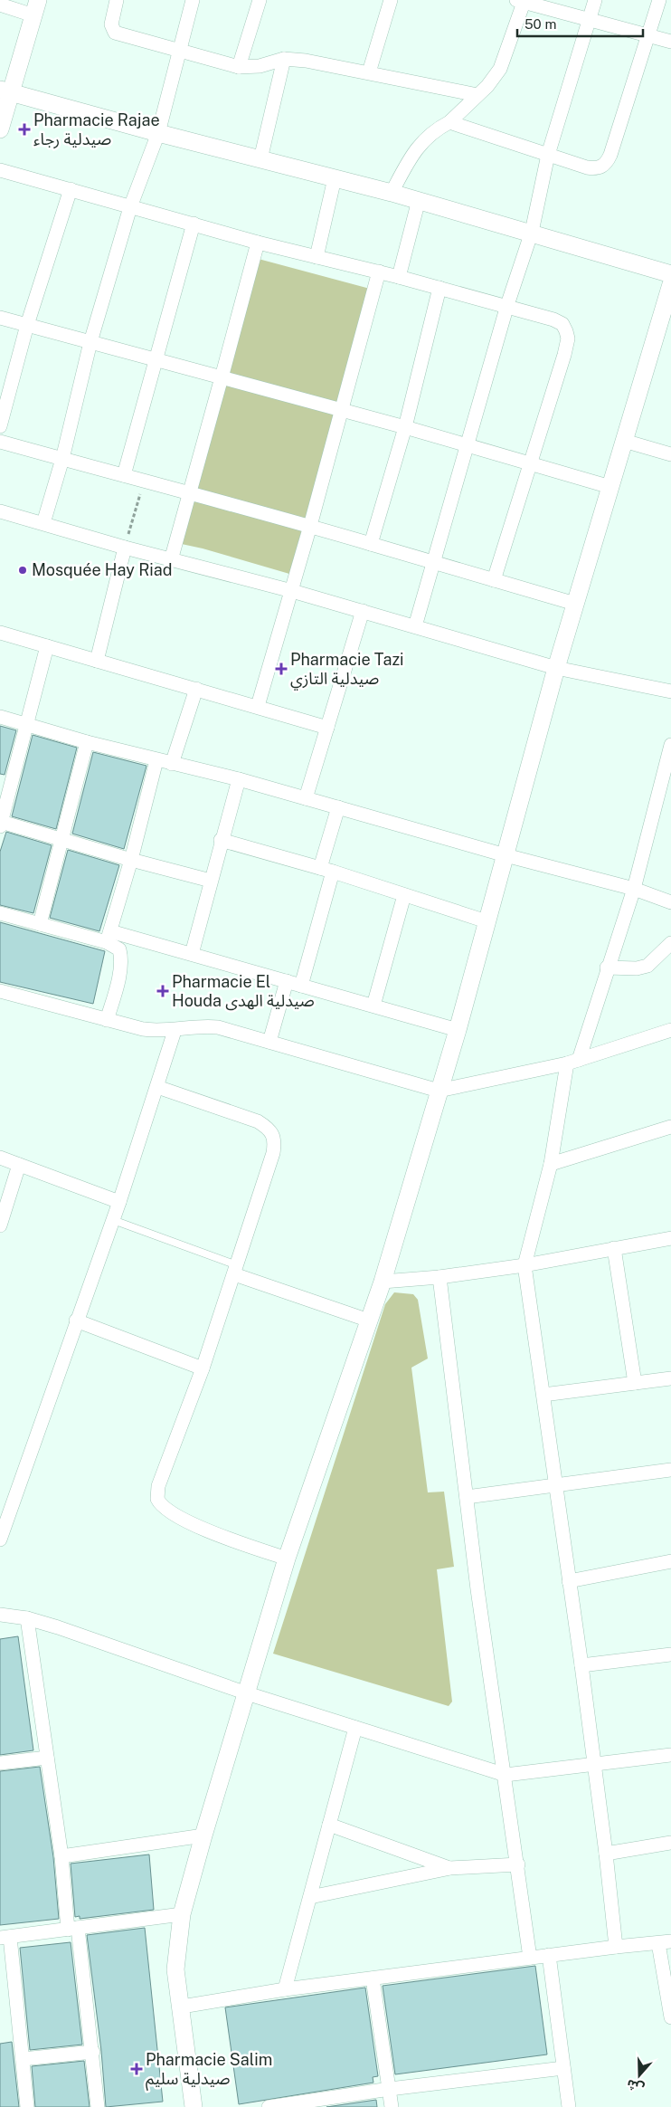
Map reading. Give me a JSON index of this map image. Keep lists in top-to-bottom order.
{
  "places": {
    "health": [
      "Pharmacie Rajae صيدلية رجاء",
      "Pharmacie Tazi صيدلية التازي",
      "Pharmacie El Houda صيدلية الهدى",
      "Pharmacie Salim صيدلية سليم"
    ],
    "other": ["Mosquée Hay Riad"]
  },
  "scale_bar": "50 m",
  "north": "bottom"
}
